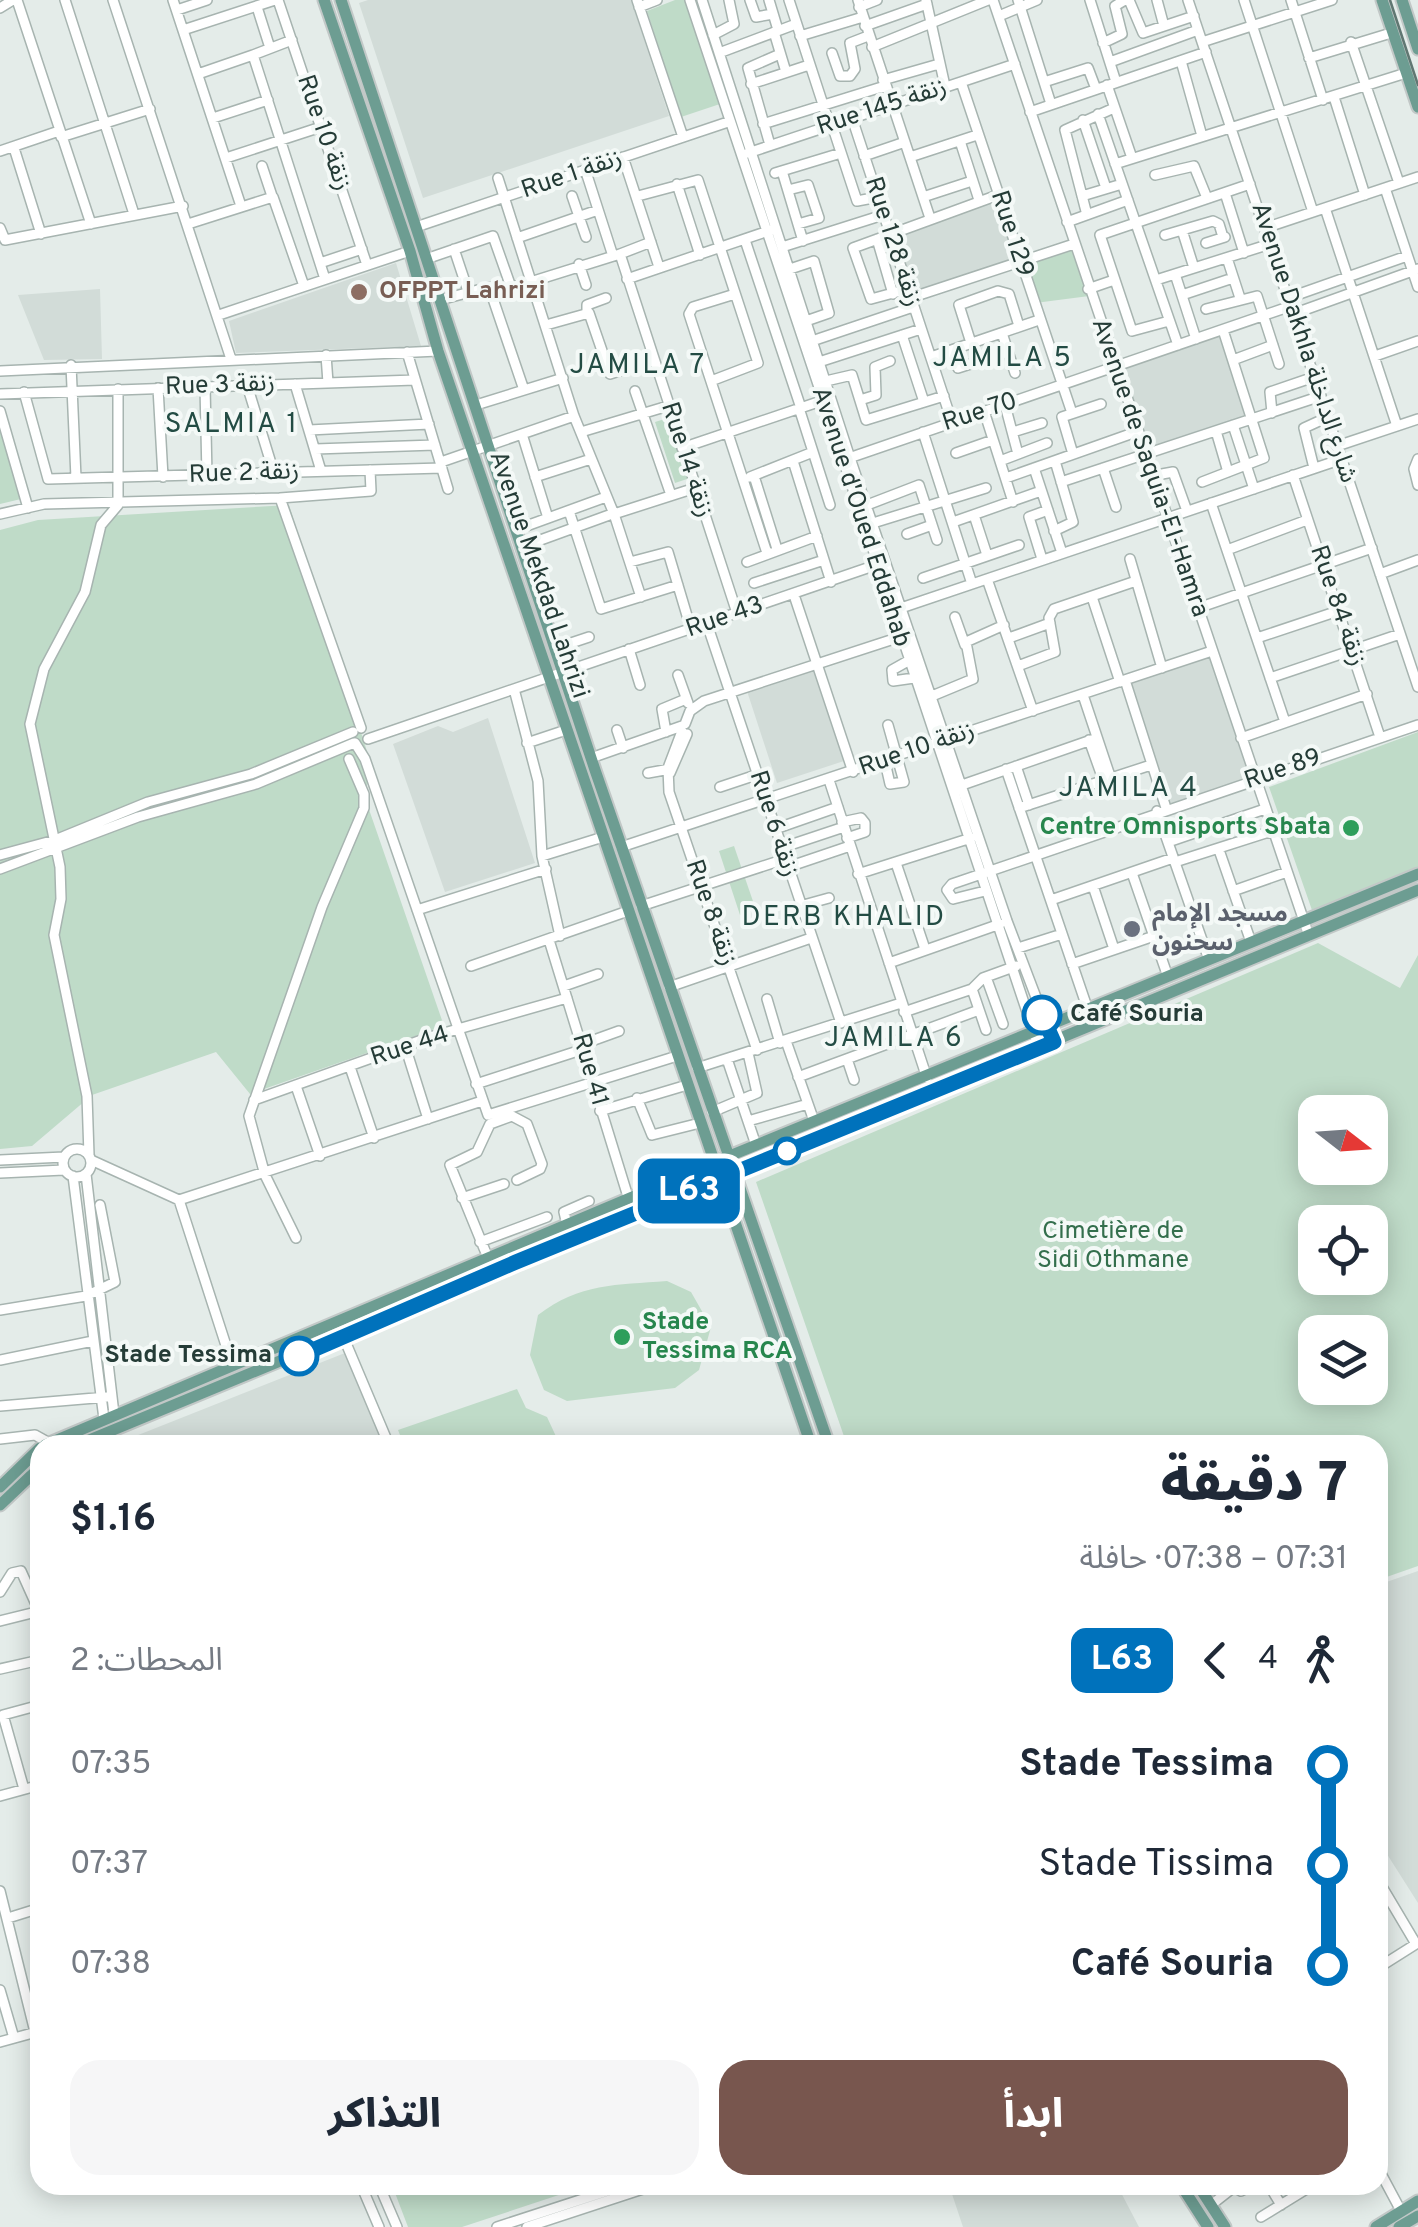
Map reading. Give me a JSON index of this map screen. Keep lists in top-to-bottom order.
{
  "streets": {
    "main road": ["Avenue Mekdad Lahrizi"],
    "street": [
      "Rue 145 زنقة",
      "Rue 10 زنقة",
      "Rue 1 زنقة",
      "Rue 129",
      "Rue 128 زنقة",
      "Avenue Dakhla شارع الداخلة",
      "Rue 3 زنقة",
      "Rue 70",
      "Rue 14 زنقة",
      "Avenue de Saquia-El-Hamra",
      "Rue 2 زنقة",
      "Avenue d'Oued Eddahab",
      "Rue 84 زنقة",
      "Rue 43",
      "Rue 89",
      "Rue 6 زنقة",
      "Rue 8 زنقة",
      "Rue 44",
      "Rue 41"
    ]
  },
  "crossings": [
    ["Rue 145 زنقة", "Rue 129"],
    ["Rue 145 زنقة", "Rue 128 زنقة"],
    ["Rue 145 زنقة", "Avenue de Saquia-El-Hamra"],
    ["Rue 145 زنقة", "Avenue d'Oued Eddahab"],
    ["Rue 10 زنقة", "Avenue de Saquia-El-Hamra"],
    ["Rue 10 زنقة", "Avenue d'Oued Eddahab"],
    ["Rue 10 زنقة", "Avenue Mekdad Lahrizi"],
    ["Rue 10 زنقة", "Rue 6 زنقة"],
    ["Rue 10 زنقة", "Rue 8 زنقة"],
    ["Rue 1 زنقة", "Rue 14 زنقة"],
    ["Rue 1 زنقة", "Avenue d'Oued Eddahab"],
    ["Rue 1 زنقة", "Avenue Mekdad Lahrizi"],
    ["Rue 129", "Rue 70"],
    ["Rue 128 زنقة", "Rue 70"],
    ["Avenue Dakhla شارع الداخلة", "Rue 70"],
    ["Rue 3 زنقة", "Rue 2 زنقة"],
    ["Rue 70", "Avenue de Saquia-El-Hamra"],
    ["Rue 70", "Avenue d'Oued Eddahab"],
    ["Rue 14 زنقة", "Rue 43"],
    ["Avenue de Saquia-El-Hamra", "Rue 89"],
    ["Rue 2 زنقة", "Avenue Mekdad Lahrizi"],
    ["Avenue d'Oued Eddahab", "Rue 43"],
    ["Avenue d'Oued Eddahab", "Rue 89"],
    ["Avenue Mekdad Lahrizi", "Rue 43"],
    ["Rue 84 زنقة", "Rue 89"],
    ["Rue 43", "Rue 6 زنقة"],
    ["Rue 43", "Rue 41"],
    ["Rue 44", "Rue 41"]
  ],
  "districts": [
    "JAMILA 5",
    "JAMILA 7",
    "SALMIA 1",
    "JAMILA 4",
    "DERB KHALID",
    "JAMILA 6"
  ],
  "parks": ["Cimetière de Sidi Othmane"],
  "places": [
    "OFPPT Lahrizi",
    "Centre Omnisports Sbata",
    "مسجد الإمام سحنون",
    "Café Souria",
    "Stade Tessima RCA",
    "Stade Tessima"
  ],
  "lines": ["bus line L63"],
  "north": "right",
  "page": {
    "on_map": "L63",
    "heading": ["7 دقيقة", "07:31 – 07:38 · حافلة", "$1.16"],
    "legs": ["4", "L63", "المحطات: 2"],
    "list": [
      {
        "name": "Stade Tessima",
        "value": "07:35"
      },
      {
        "name": "Stade Tissima",
        "value": "07:37"
      },
      {
        "name": "Café Souria",
        "value": "07:38"
      }
    ],
    "buttons": ["ابدأ", "التذاكر"]
  }
}
